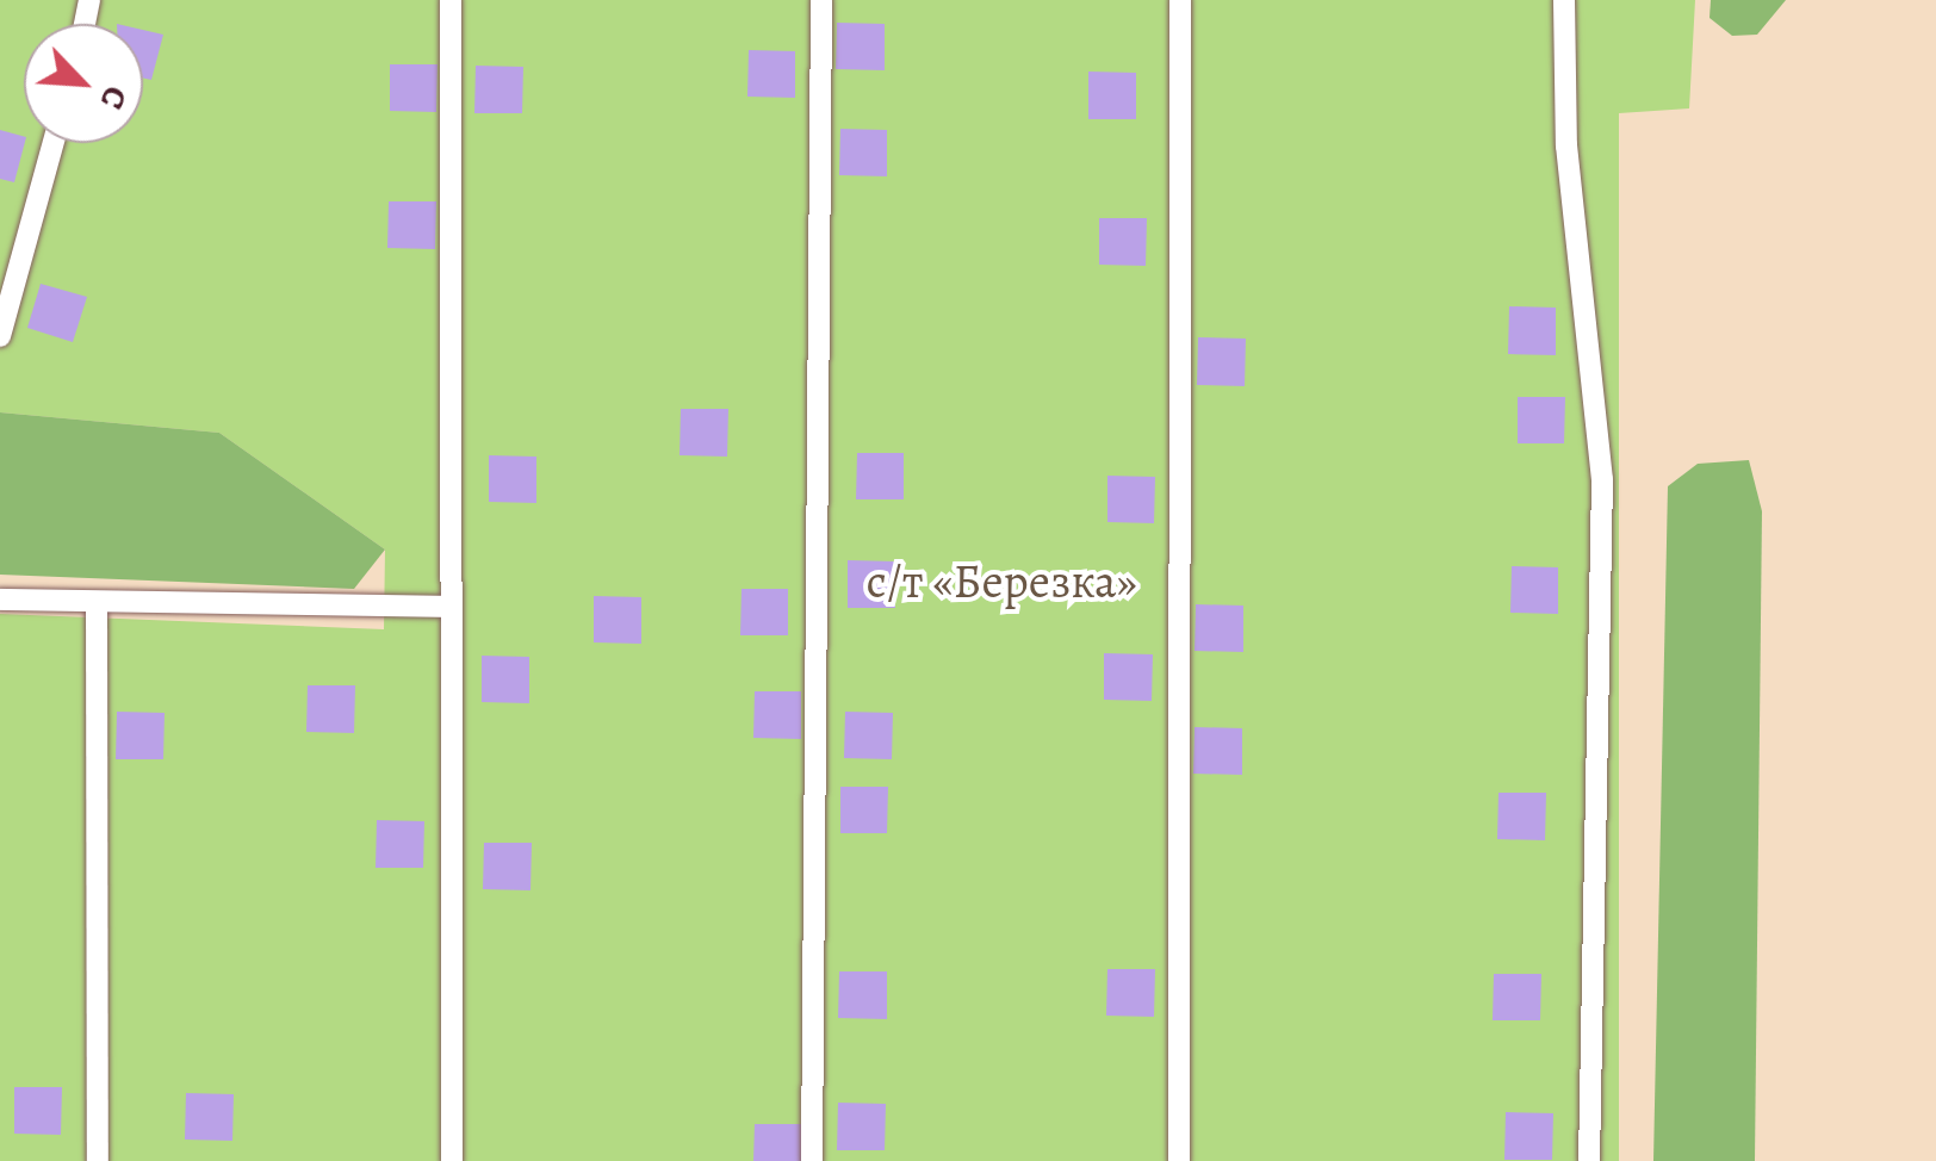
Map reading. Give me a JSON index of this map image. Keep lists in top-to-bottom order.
{
  "parks": ["с/т «Березка»"],
  "north": "bottom right"
}
